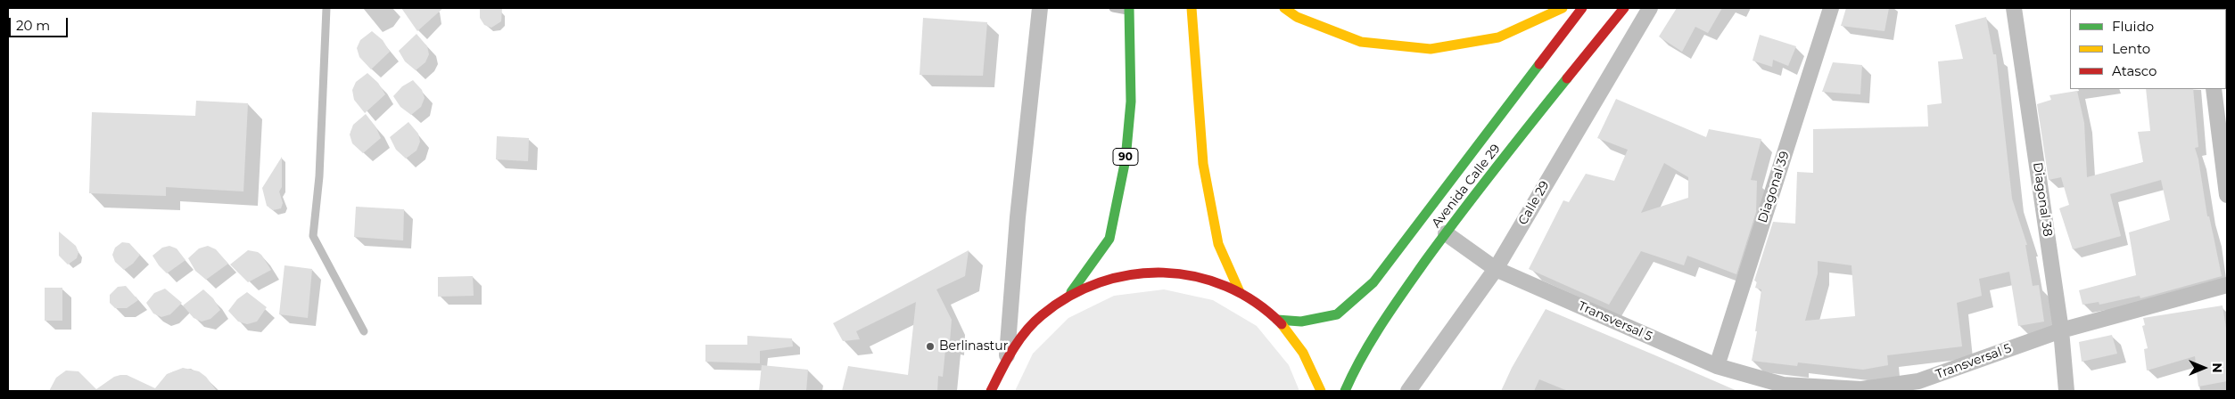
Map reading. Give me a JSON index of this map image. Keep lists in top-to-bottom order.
{
  "streets": {
    "main road": ["90", "Avenida Calle 29"],
    "street": [
      "Diagonal 39",
      "Diagonal 38",
      "Calle 29",
      "Transversal 5"
    ]
  },
  "crossings": [
    ["90", "Avenida Calle 29"],
    ["Avenida Calle 29", "Transversal 5"],
    ["Diagonal 39", "Transversal 5"],
    ["Diagonal 38", "Transversal 5"],
    ["Calle 29", "Transversal 5"]
  ],
  "places": ["Berlinastur"],
  "legend": ["Fluido", "Lento", "Atasco"],
  "scale_bar": "20 m",
  "north": "right"
}
